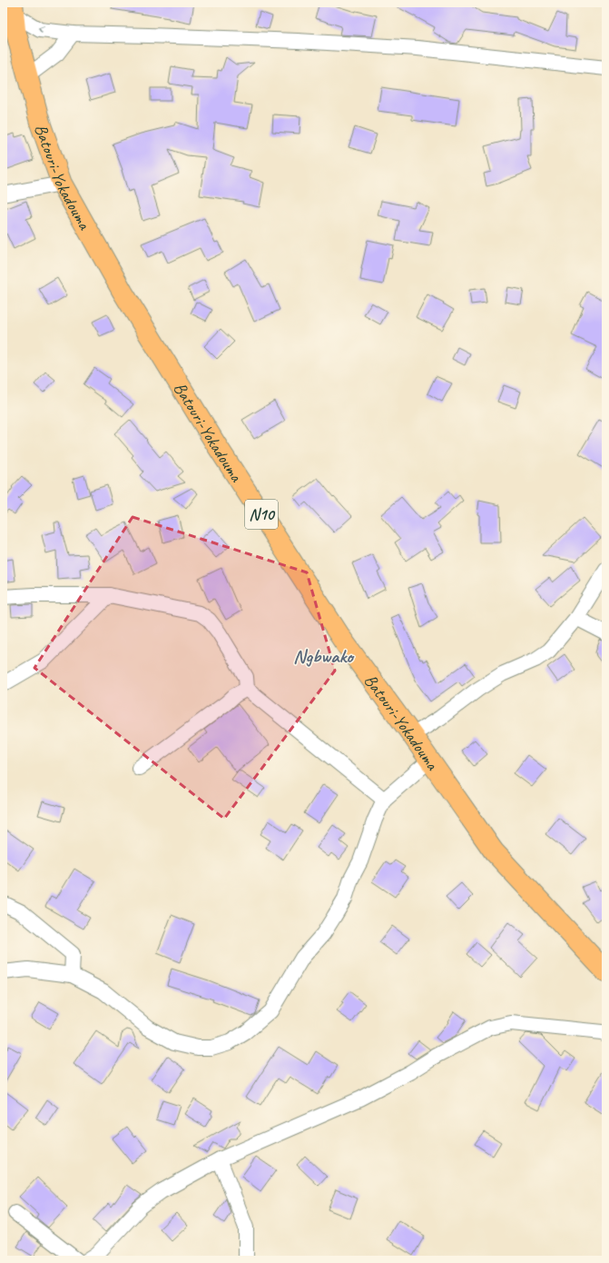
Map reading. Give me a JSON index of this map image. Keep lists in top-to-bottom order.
{
  "streets": {
    "highway": ["Batouri-Yokadouma", "N10"]
  },
  "districts": ["Ngbwako"]
}
